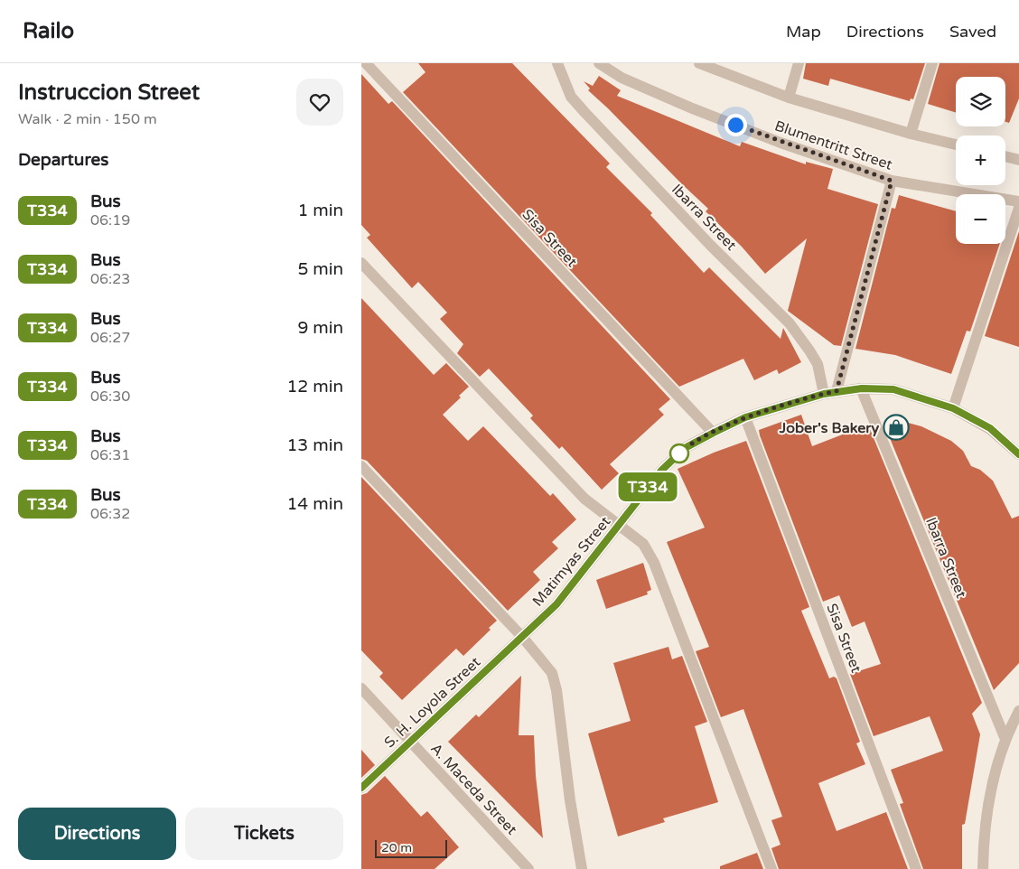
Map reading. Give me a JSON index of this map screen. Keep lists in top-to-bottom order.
{
  "streets": {
    "street": [
      "Blumentritt Street",
      "Ibarra Street",
      "Sisa Street",
      "Matimyas Street",
      "S. H. Loyola Street",
      "A. Maceda Street"
    ]
  },
  "crossings": [
    ["Ibarra Street", "Matimyas Street"],
    ["Sisa Street", "Matimyas Street"],
    ["Matimyas Street", "S. H. Loyola Street"],
    ["S. H. Loyola Street", "A. Maceda Street"]
  ],
  "places": {
    "shop": ["Jober's Bakery"]
  },
  "lines": ["bus line T334"],
  "scale_bar": "20 m",
  "page": {
    "header": "Railo",
    "nav": ["Map", "Directions", "Saved"],
    "heading": [
      ["Instruccion Street", "Walk · 2 min · 150 m"],
      "Departures"
    ],
    "on_map": "T334",
    "map_buttons": ["+", "−"],
    "list": [
      {
        "mark": "T334",
        "name": "Bus",
        "note": "06:19",
        "value": "1 min"
      },
      {
        "mark": "T334",
        "name": "Bus",
        "note": "06:23",
        "value": "5 min"
      },
      {
        "mark": "T334",
        "name": "Bus",
        "note": "06:27",
        "value": "9 min"
      },
      {
        "mark": "T334",
        "name": "Bus",
        "note": "06:30",
        "value": "12 min"
      },
      {
        "mark": "T334",
        "name": "Bus",
        "note": "06:31",
        "value": "13 min"
      },
      {
        "mark": "T334",
        "name": "Bus",
        "note": "06:32",
        "value": "14 min"
      }
    ],
    "buttons": ["Directions", "Tickets"],
    "scale": "20 m"
  }
}
